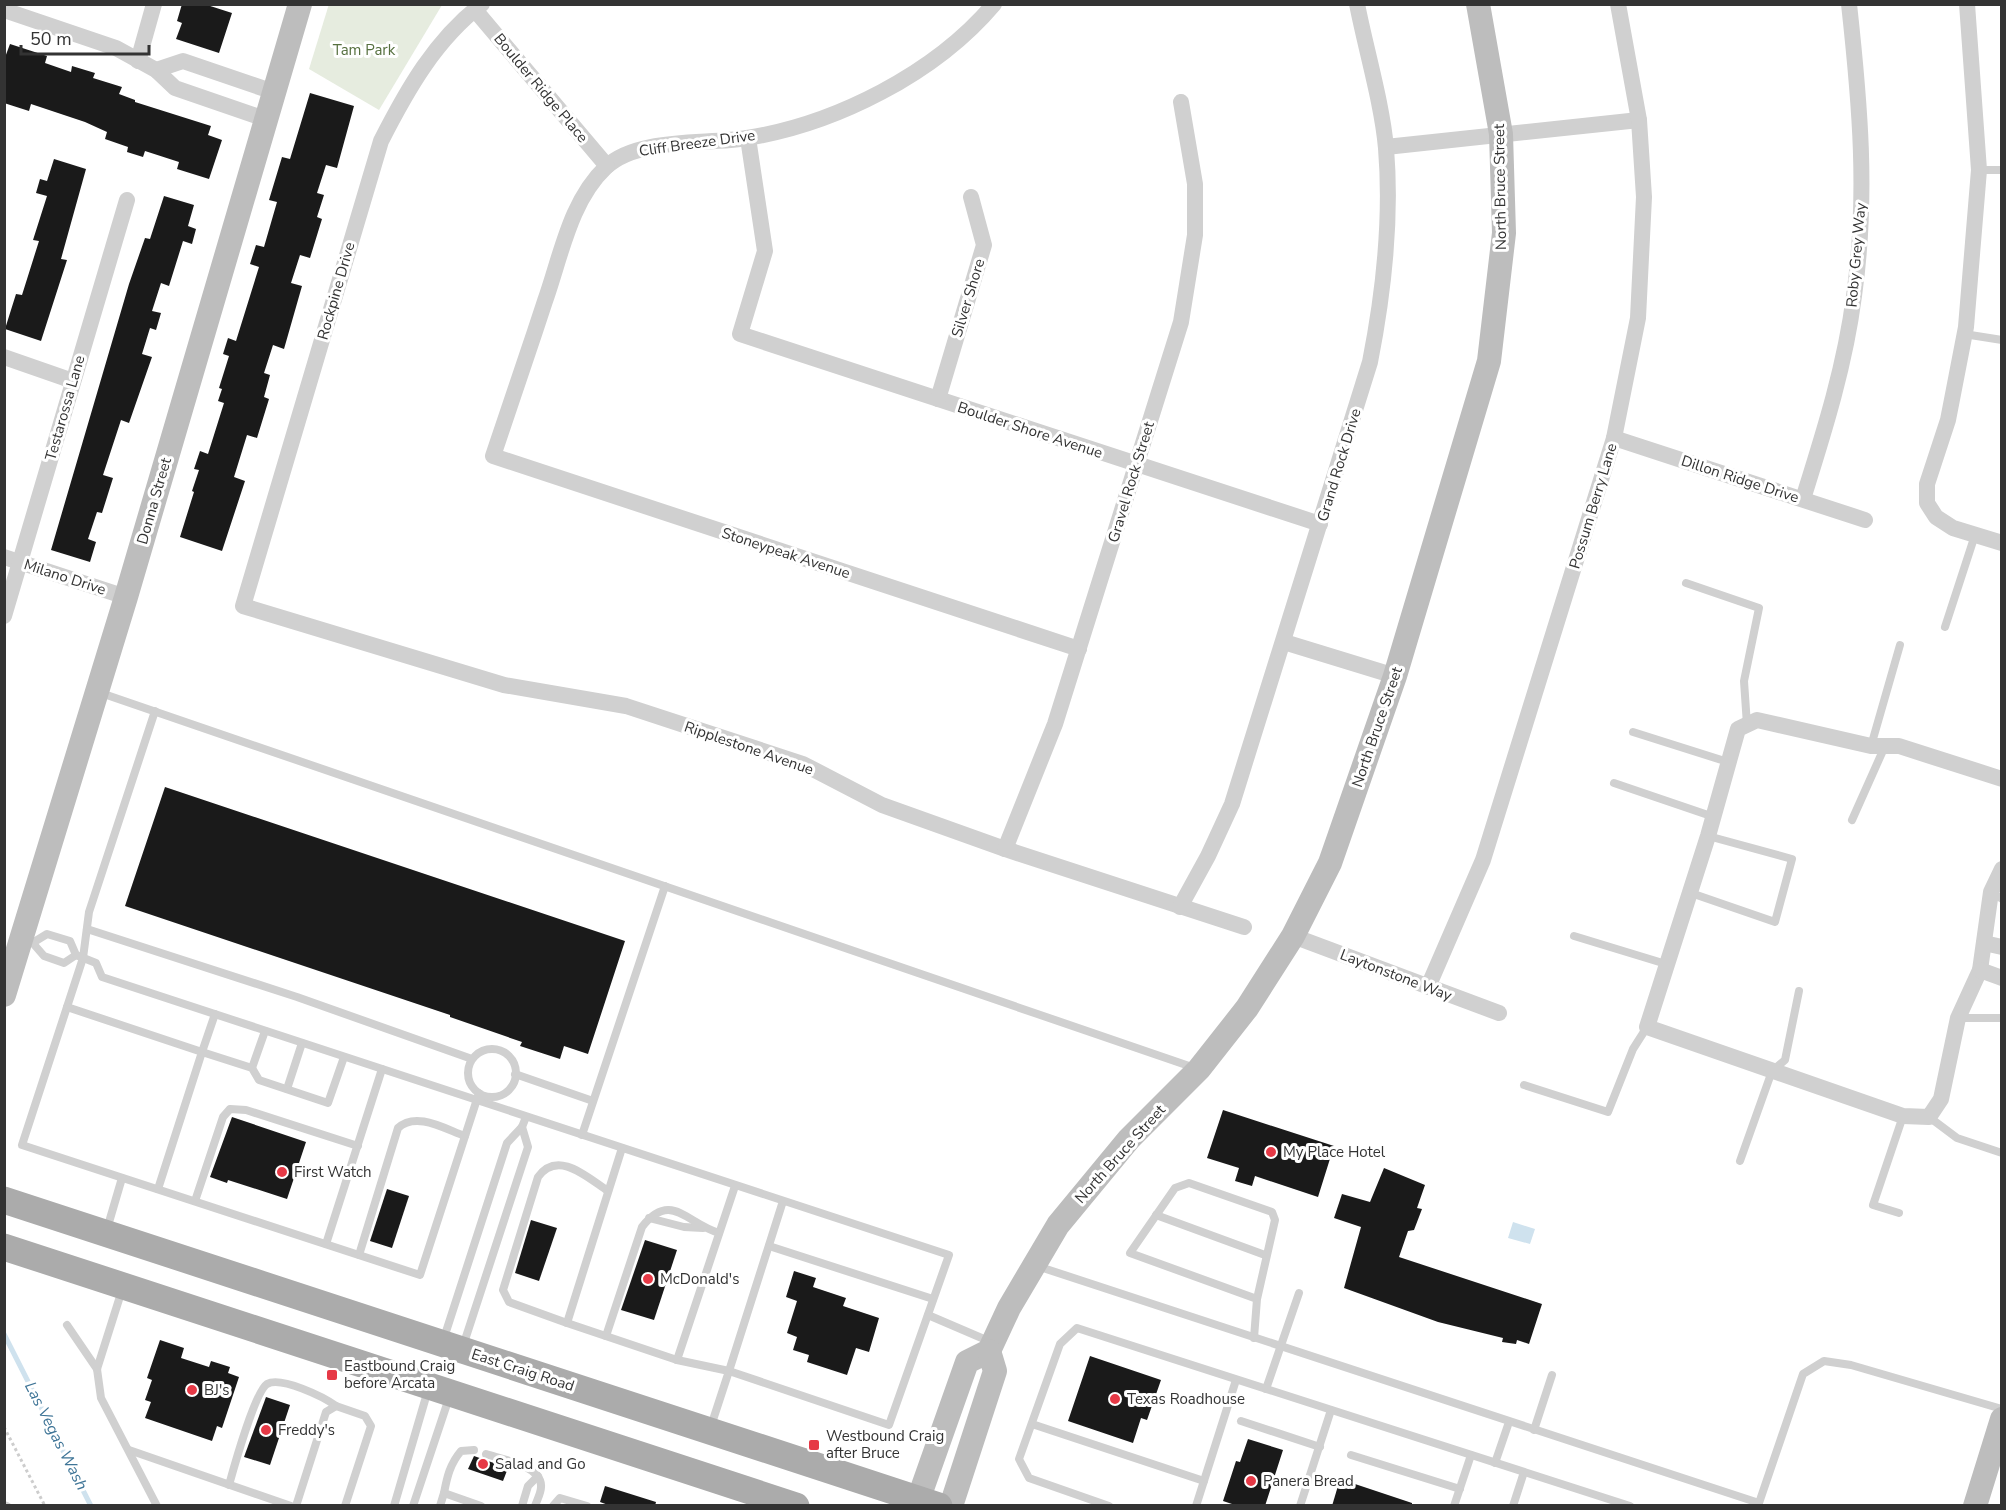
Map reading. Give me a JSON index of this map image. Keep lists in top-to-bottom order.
{
  "streets": {
    "main road": ["East Craig Road"],
    "street": [
      "Boulder Ridge Place",
      "Cliff Breeze Drive",
      "North Bruce Street",
      "Roby Grey Way",
      "Rockpine Drive",
      "Silver Shore",
      "Testarossa Lane",
      "Boulder Shore Avenue",
      "Grand Rock Drive",
      "Dillon Ridge Drive",
      "Gravel Rock Street",
      "Donna Street",
      "Possum Berry Lane",
      "Stoneypeak Avenue",
      "Milano Drive",
      "Ripplestone Avenue",
      "Laytonstone Way"
    ]
  },
  "crossings": [
    ["Boulder Ridge Place", "Cliff Breeze Drive"],
    ["Boulder Ridge Place", "Rockpine Drive"],
    ["Cliff Breeze Drive", "Boulder Shore Avenue"],
    ["Cliff Breeze Drive", "Stoneypeak Avenue"],
    ["North Bruce Street", "Laytonstone Way"],
    ["Roby Grey Way", "Dillon Ridge Drive"],
    ["Rockpine Drive", "Ripplestone Avenue"],
    ["Silver Shore", "Boulder Shore Avenue"],
    ["Testarossa Lane", "Milano Drive"],
    ["Boulder Shore Avenue", "Grand Rock Drive"],
    ["Boulder Shore Avenue", "Gravel Rock Street"],
    ["Grand Rock Drive", "Ripplestone Avenue"],
    ["Dillon Ridge Drive", "Possum Berry Lane"],
    ["Gravel Rock Street", "Stoneypeak Avenue"],
    ["Gravel Rock Street", "Ripplestone Avenue"],
    ["Donna Street", "Milano Drive"],
    ["Possum Berry Lane", "Laytonstone Way"]
  ],
  "water": ["Las Vegas Wash"],
  "parks": ["Tam Park"],
  "places": {
    "other": [
      "My Place Hotel",
      "First Watch",
      "McDonald's",
      "BJ's",
      "Texas Roadhouse",
      "Freddy's",
      "Salad and Go",
      "Panera Bread"
    ],
    "transit": ["Eastbound Craig before Arcata", "Westbound Craig after Bruce"]
  },
  "scale_bar": "50 m"
}
